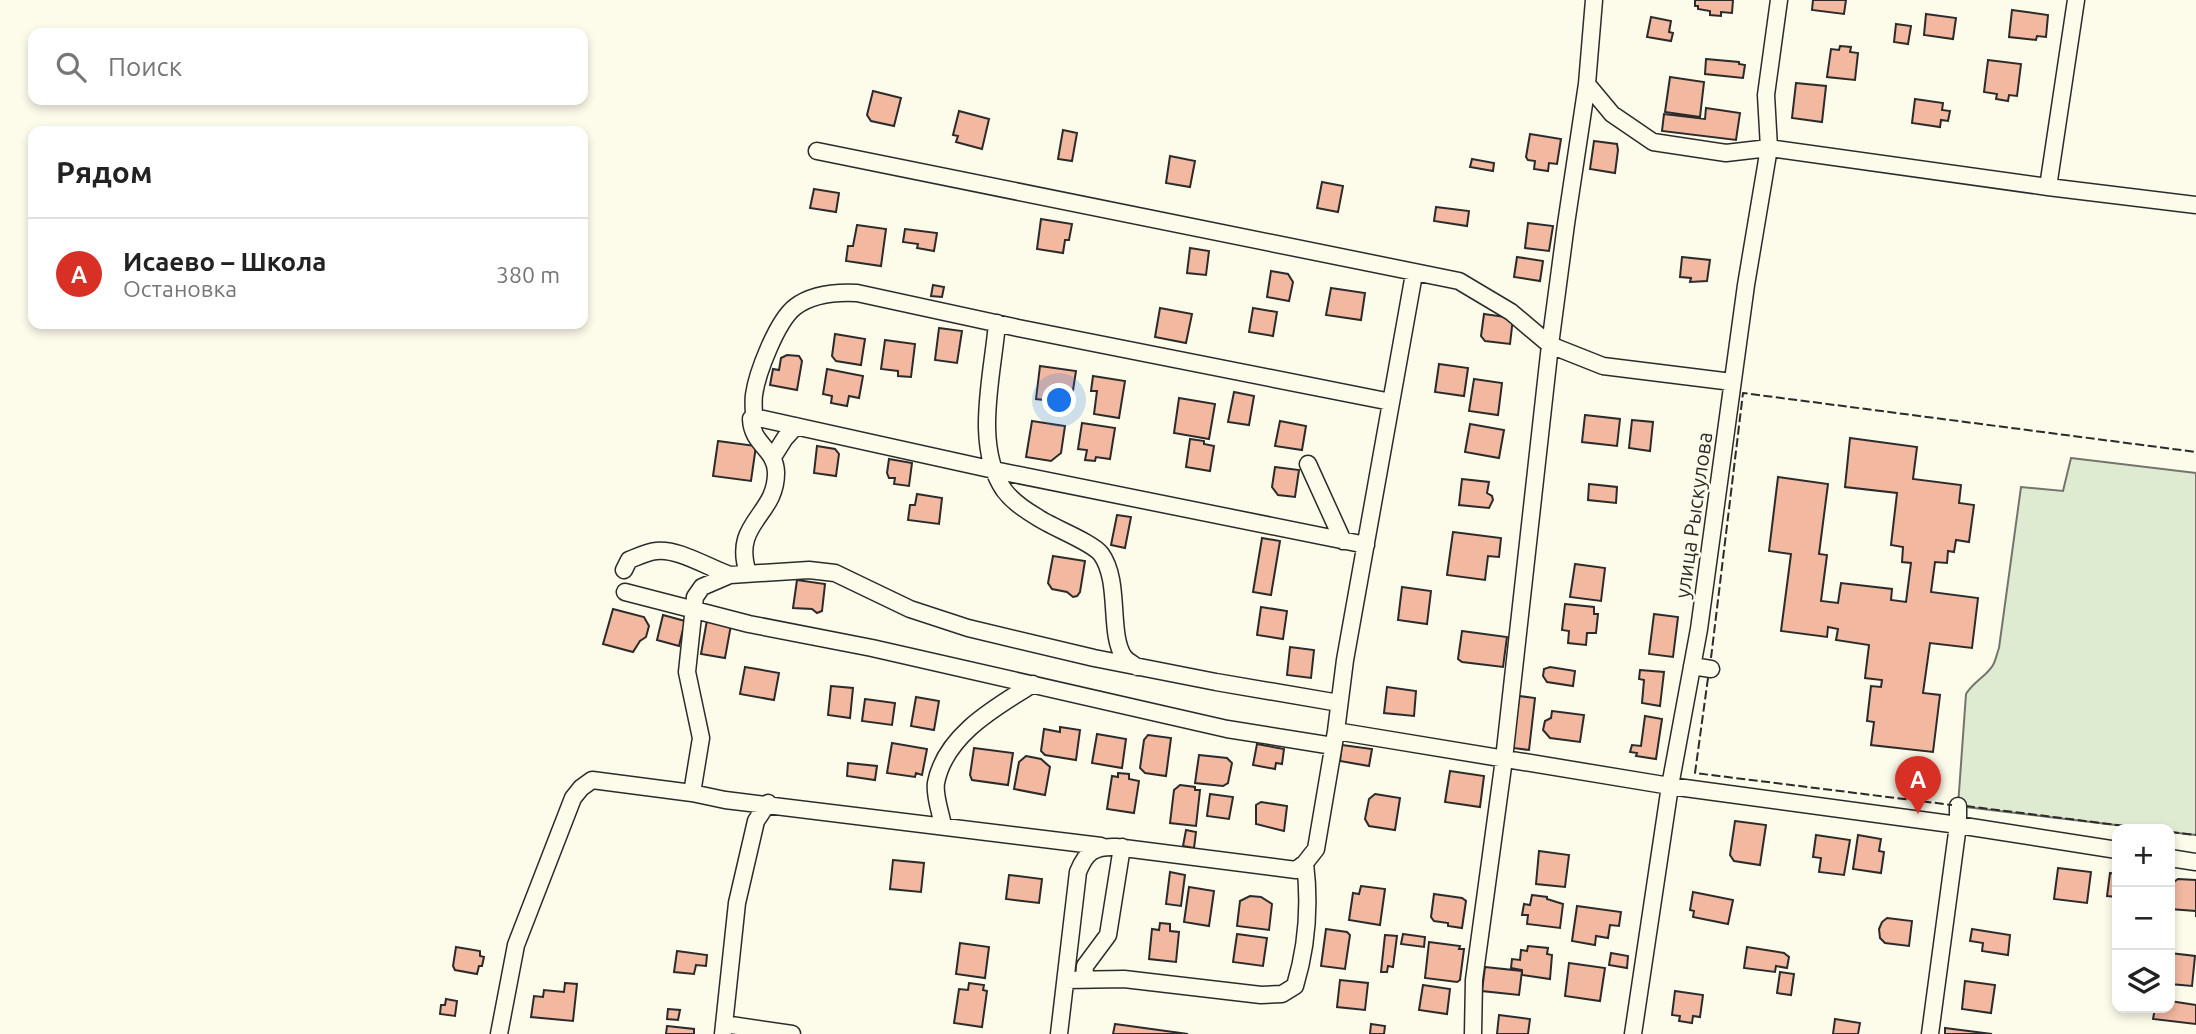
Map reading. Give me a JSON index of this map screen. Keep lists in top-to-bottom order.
{
  "streets": {
    "street": ["улица Рыскулова"]
  },
  "page": {
    "search": "Поиск",
    "heading": "Рядом",
    "list": [
      {
        "mark": "A",
        "name": "Исаево – Школа",
        "note": "Остановка",
        "value": "380 m"
      }
    ],
    "pins": "A",
    "map_buttons": ["+", "−"]
  }
}
